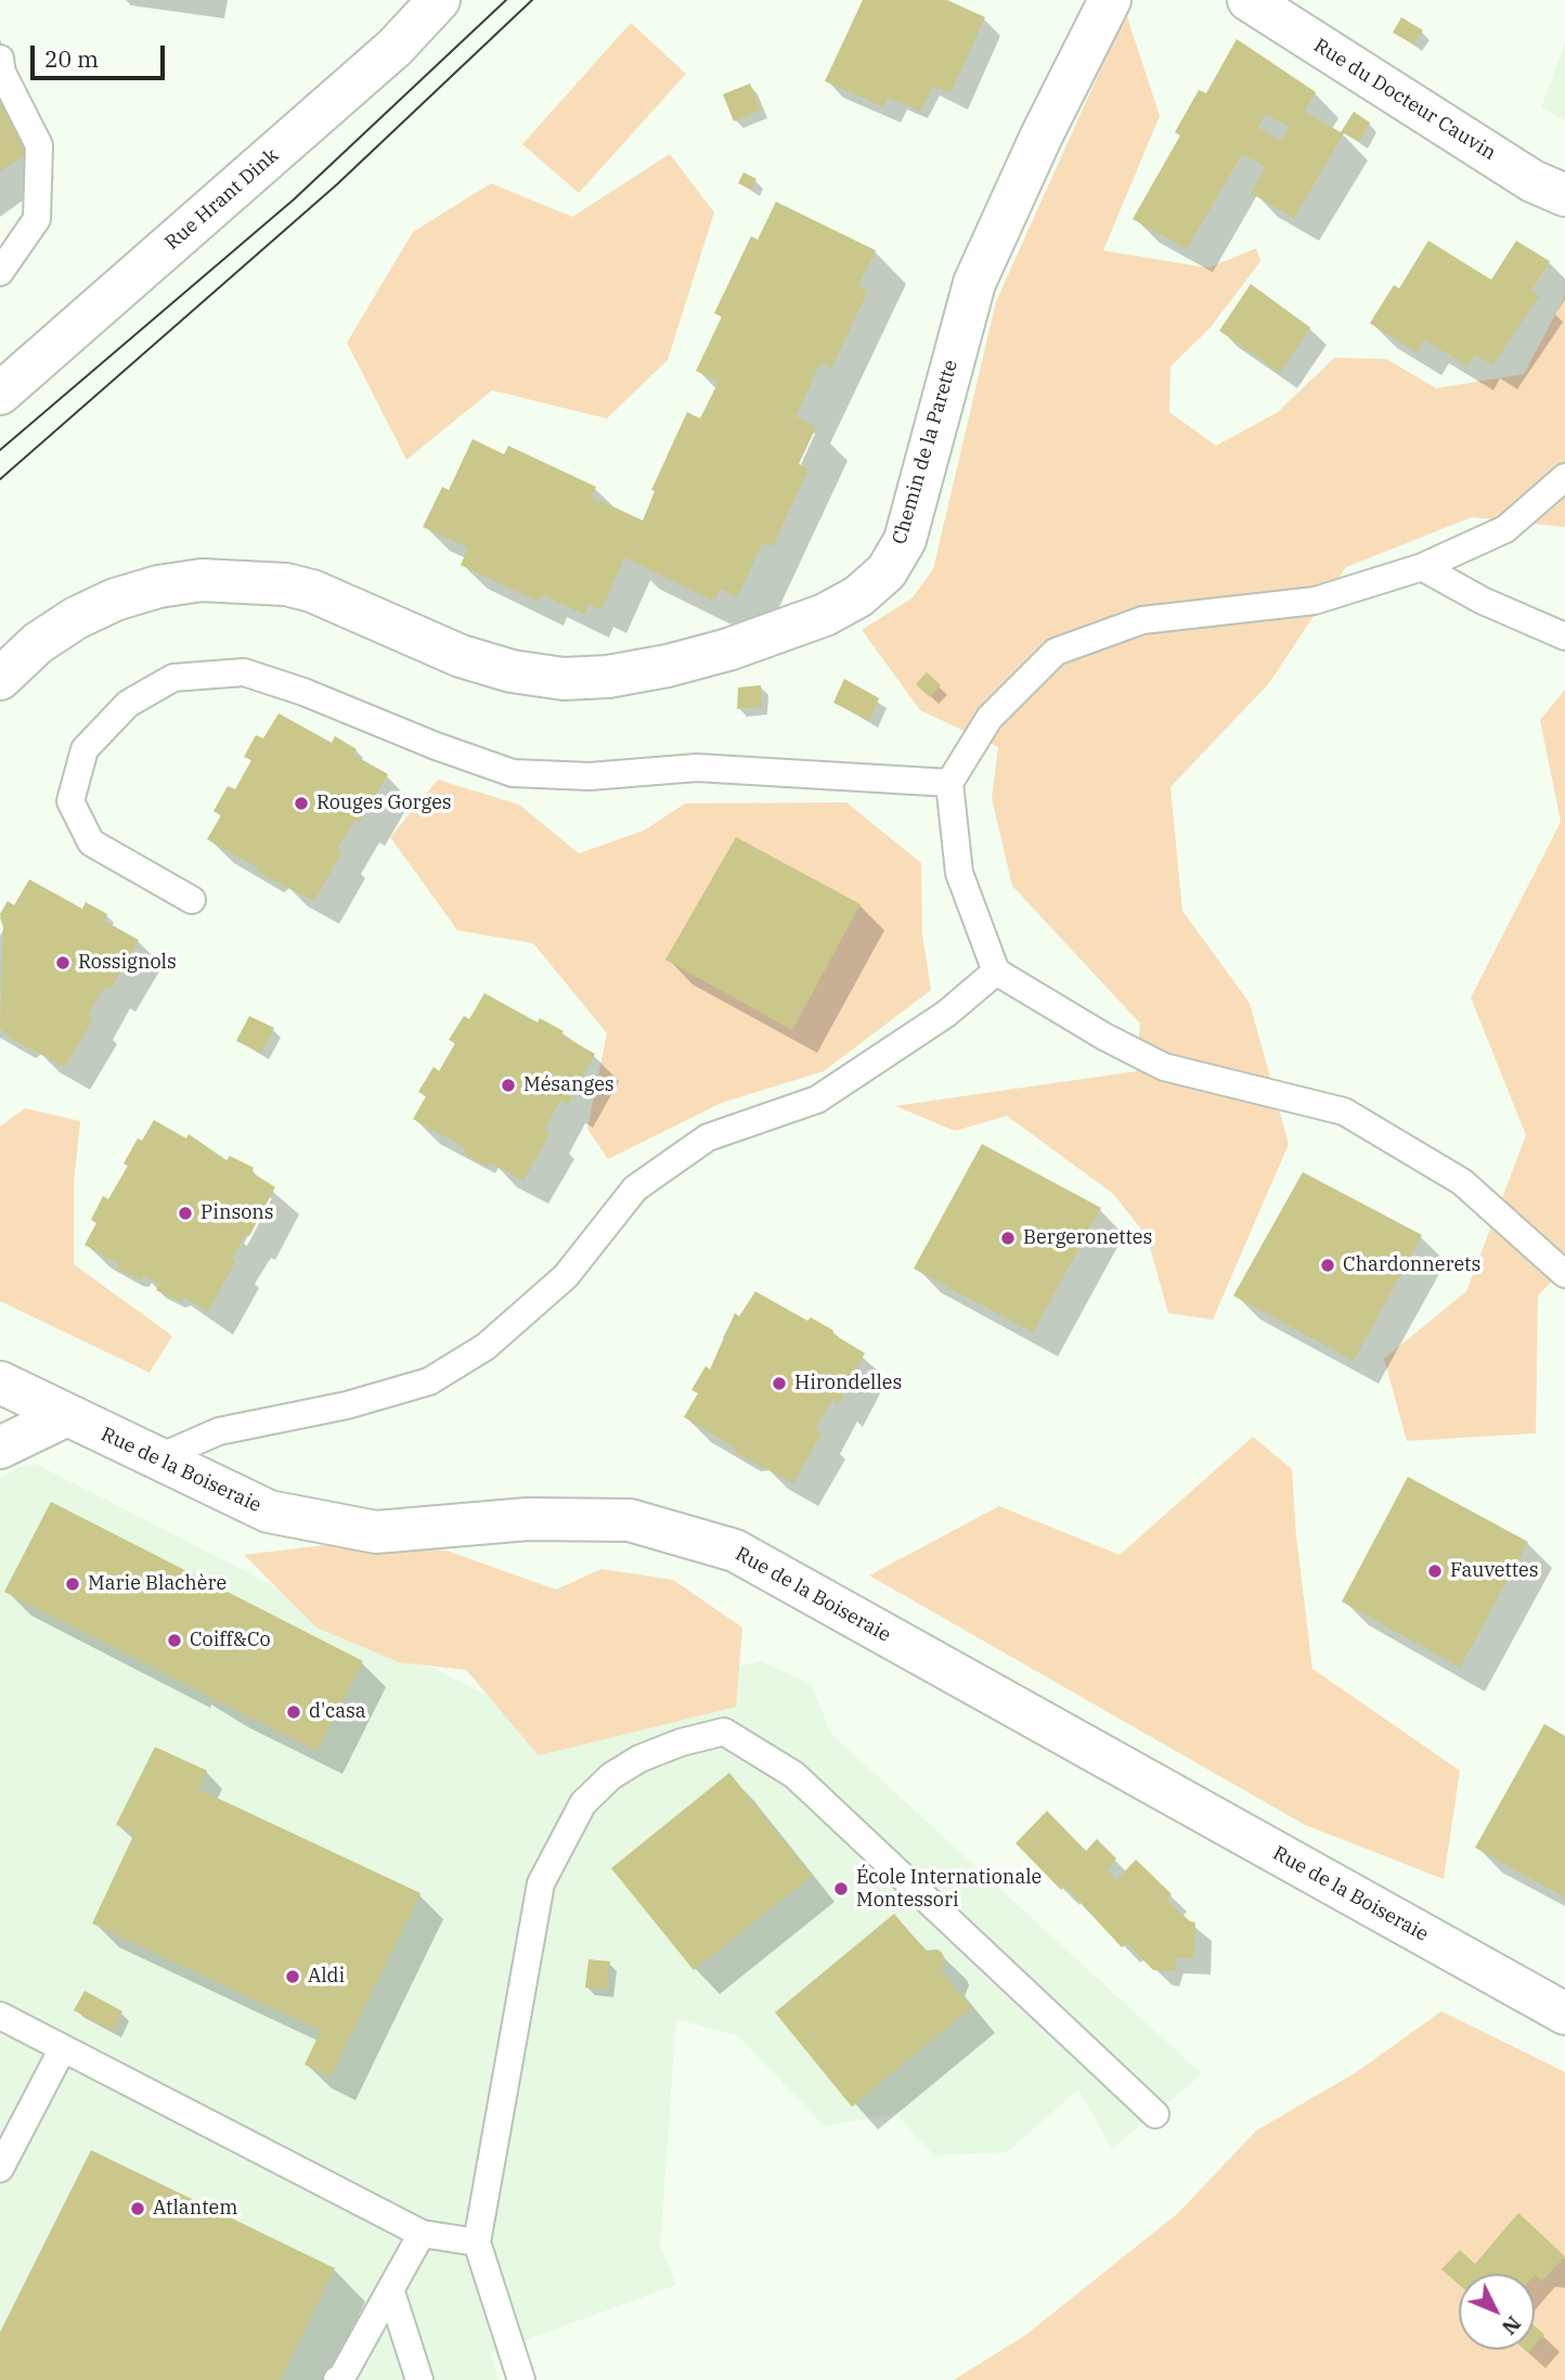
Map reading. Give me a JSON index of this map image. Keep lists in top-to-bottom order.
{
  "streets": {
    "street": [
      "Rue du Docteur Cauvin",
      "Rue Hrant Dink",
      "Chemin de la Parette",
      "Rue de la Boiseraie"
    ]
  },
  "places": [
    "Rouges Gorges",
    "Rossignols",
    "Mésanges",
    "Pinsons",
    "Bergeronettes",
    "Chardonnerets",
    "Hirondelles",
    "Fauvettes",
    "Marie Blachère",
    "Coiff&Co",
    "d'casa",
    "École Internationale Montessori",
    "Aldi",
    "Atlantem"
  ],
  "scale_bar": "20 m",
  "north": "bottom right"
}
